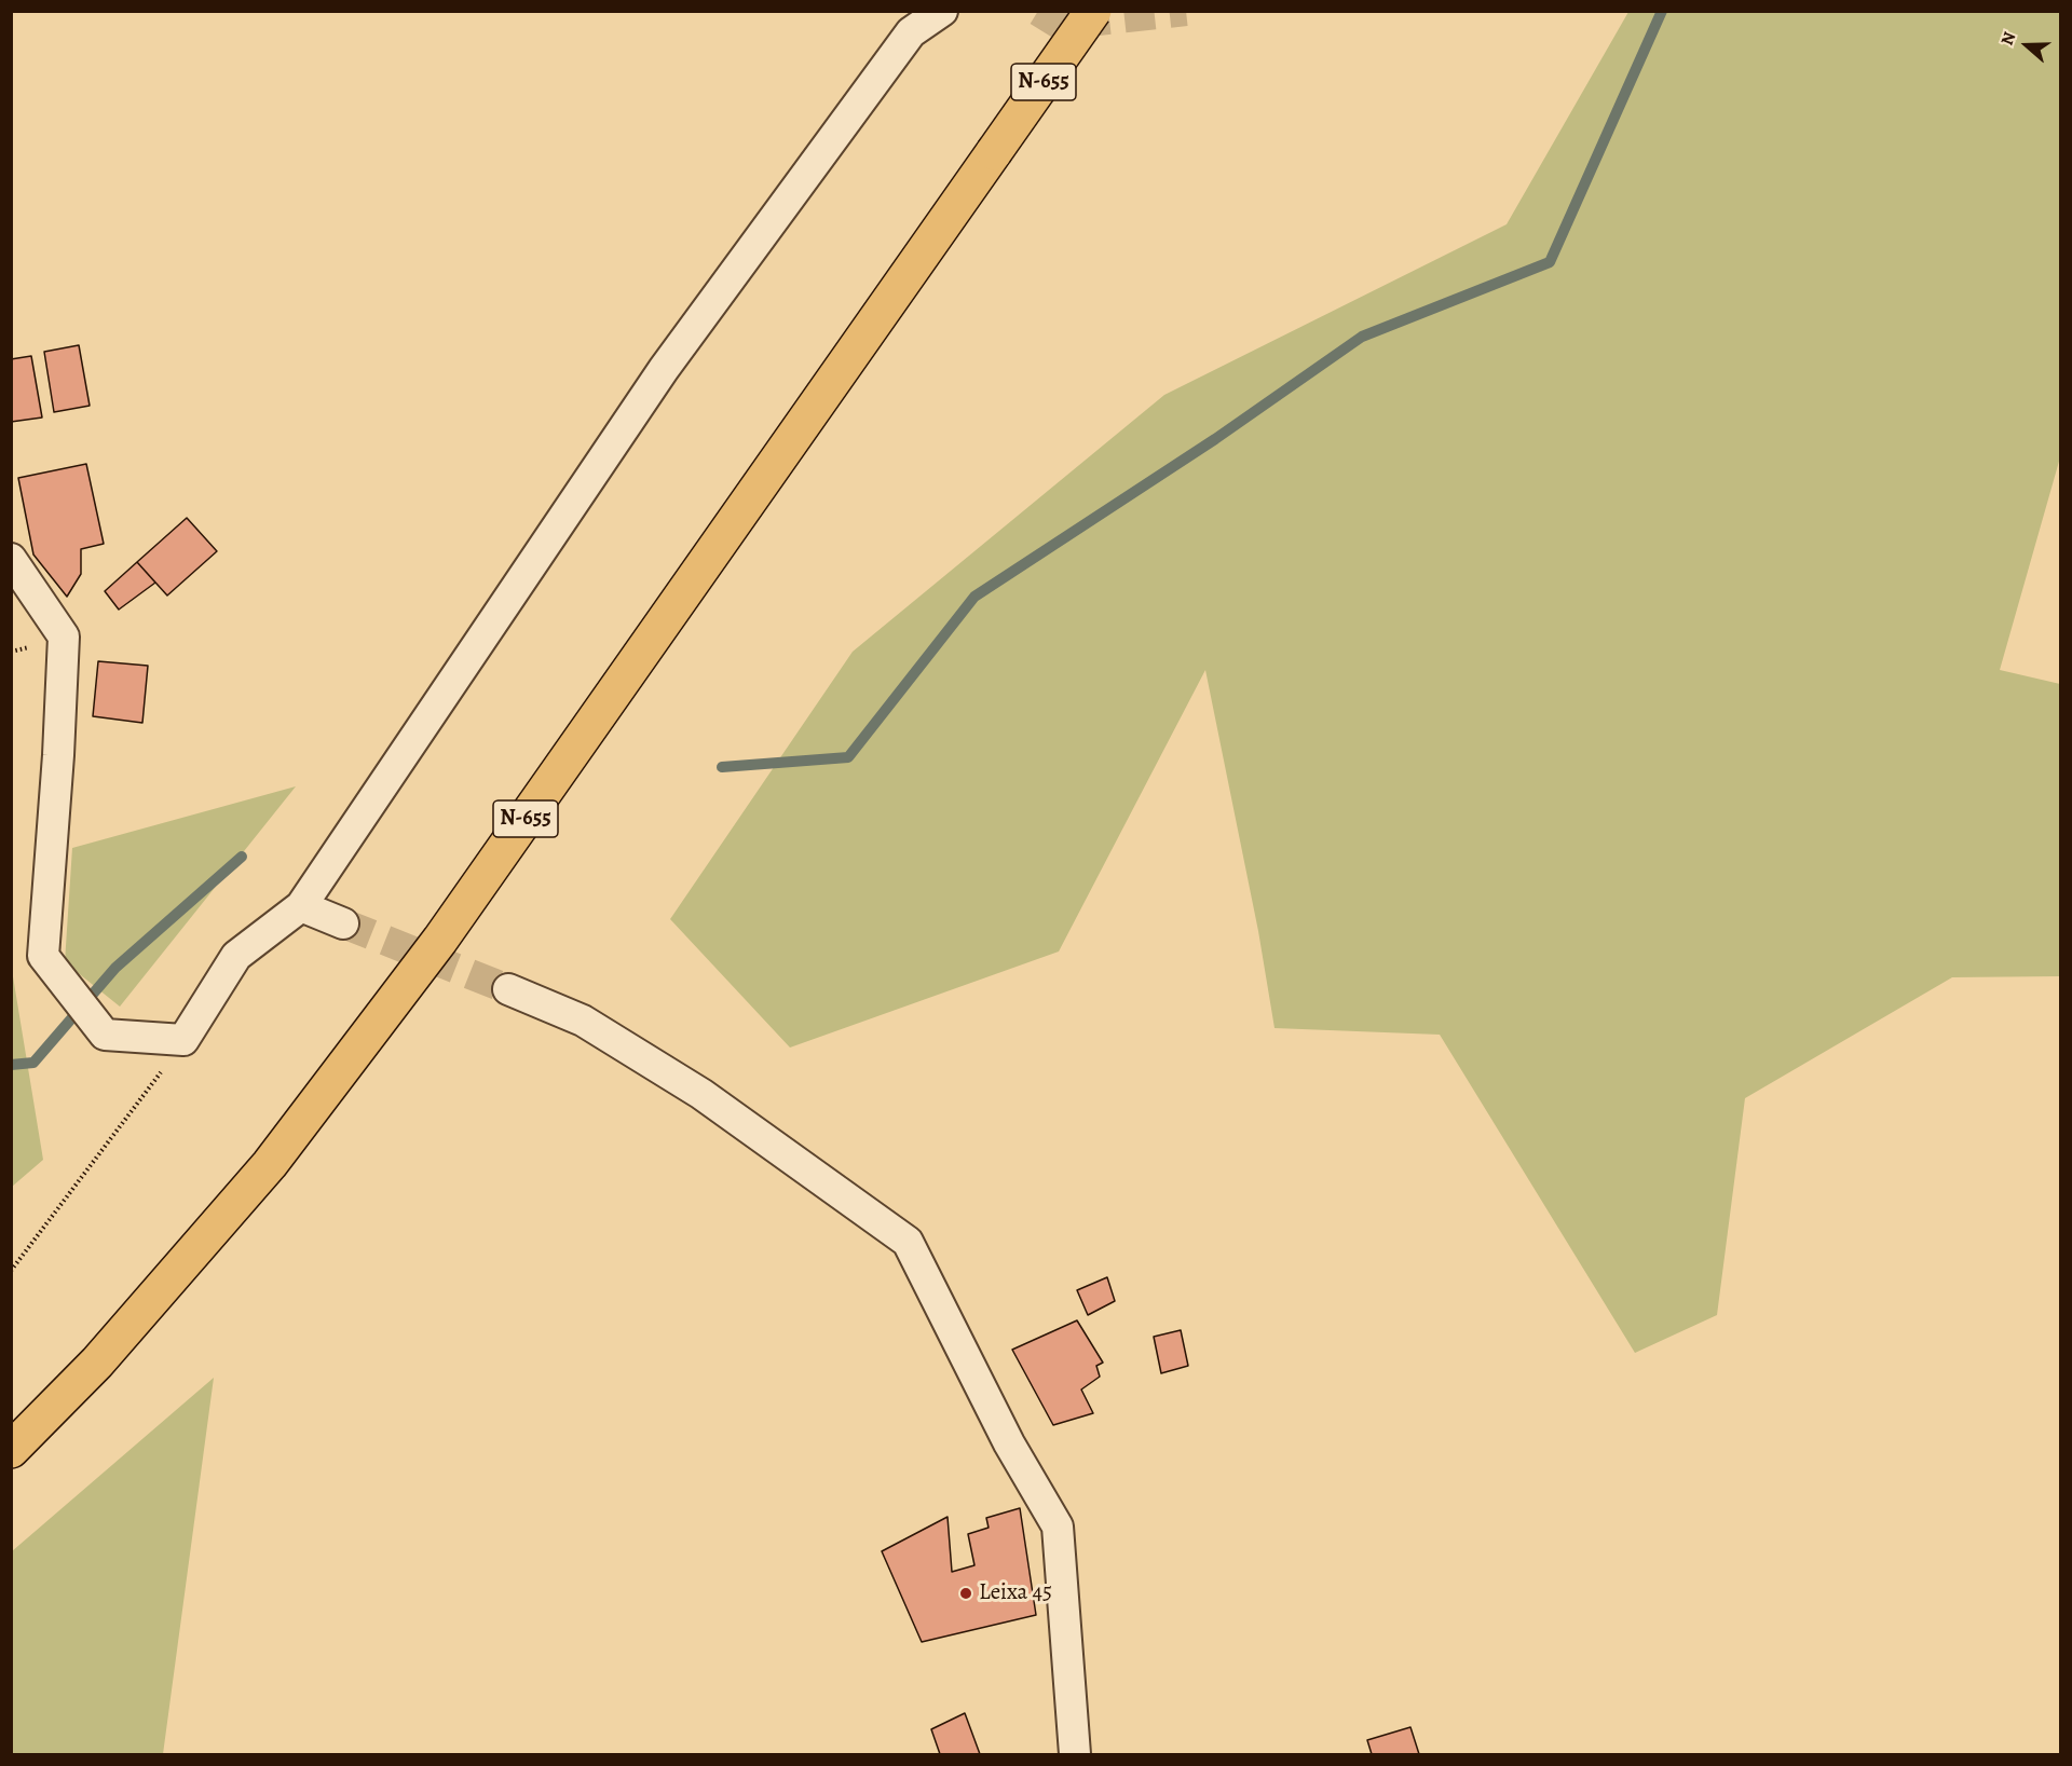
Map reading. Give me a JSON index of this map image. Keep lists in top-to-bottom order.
{
  "streets": {
    "highway": ["N-655"]
  },
  "places": ["Leixa 45"],
  "north": "left"
}
